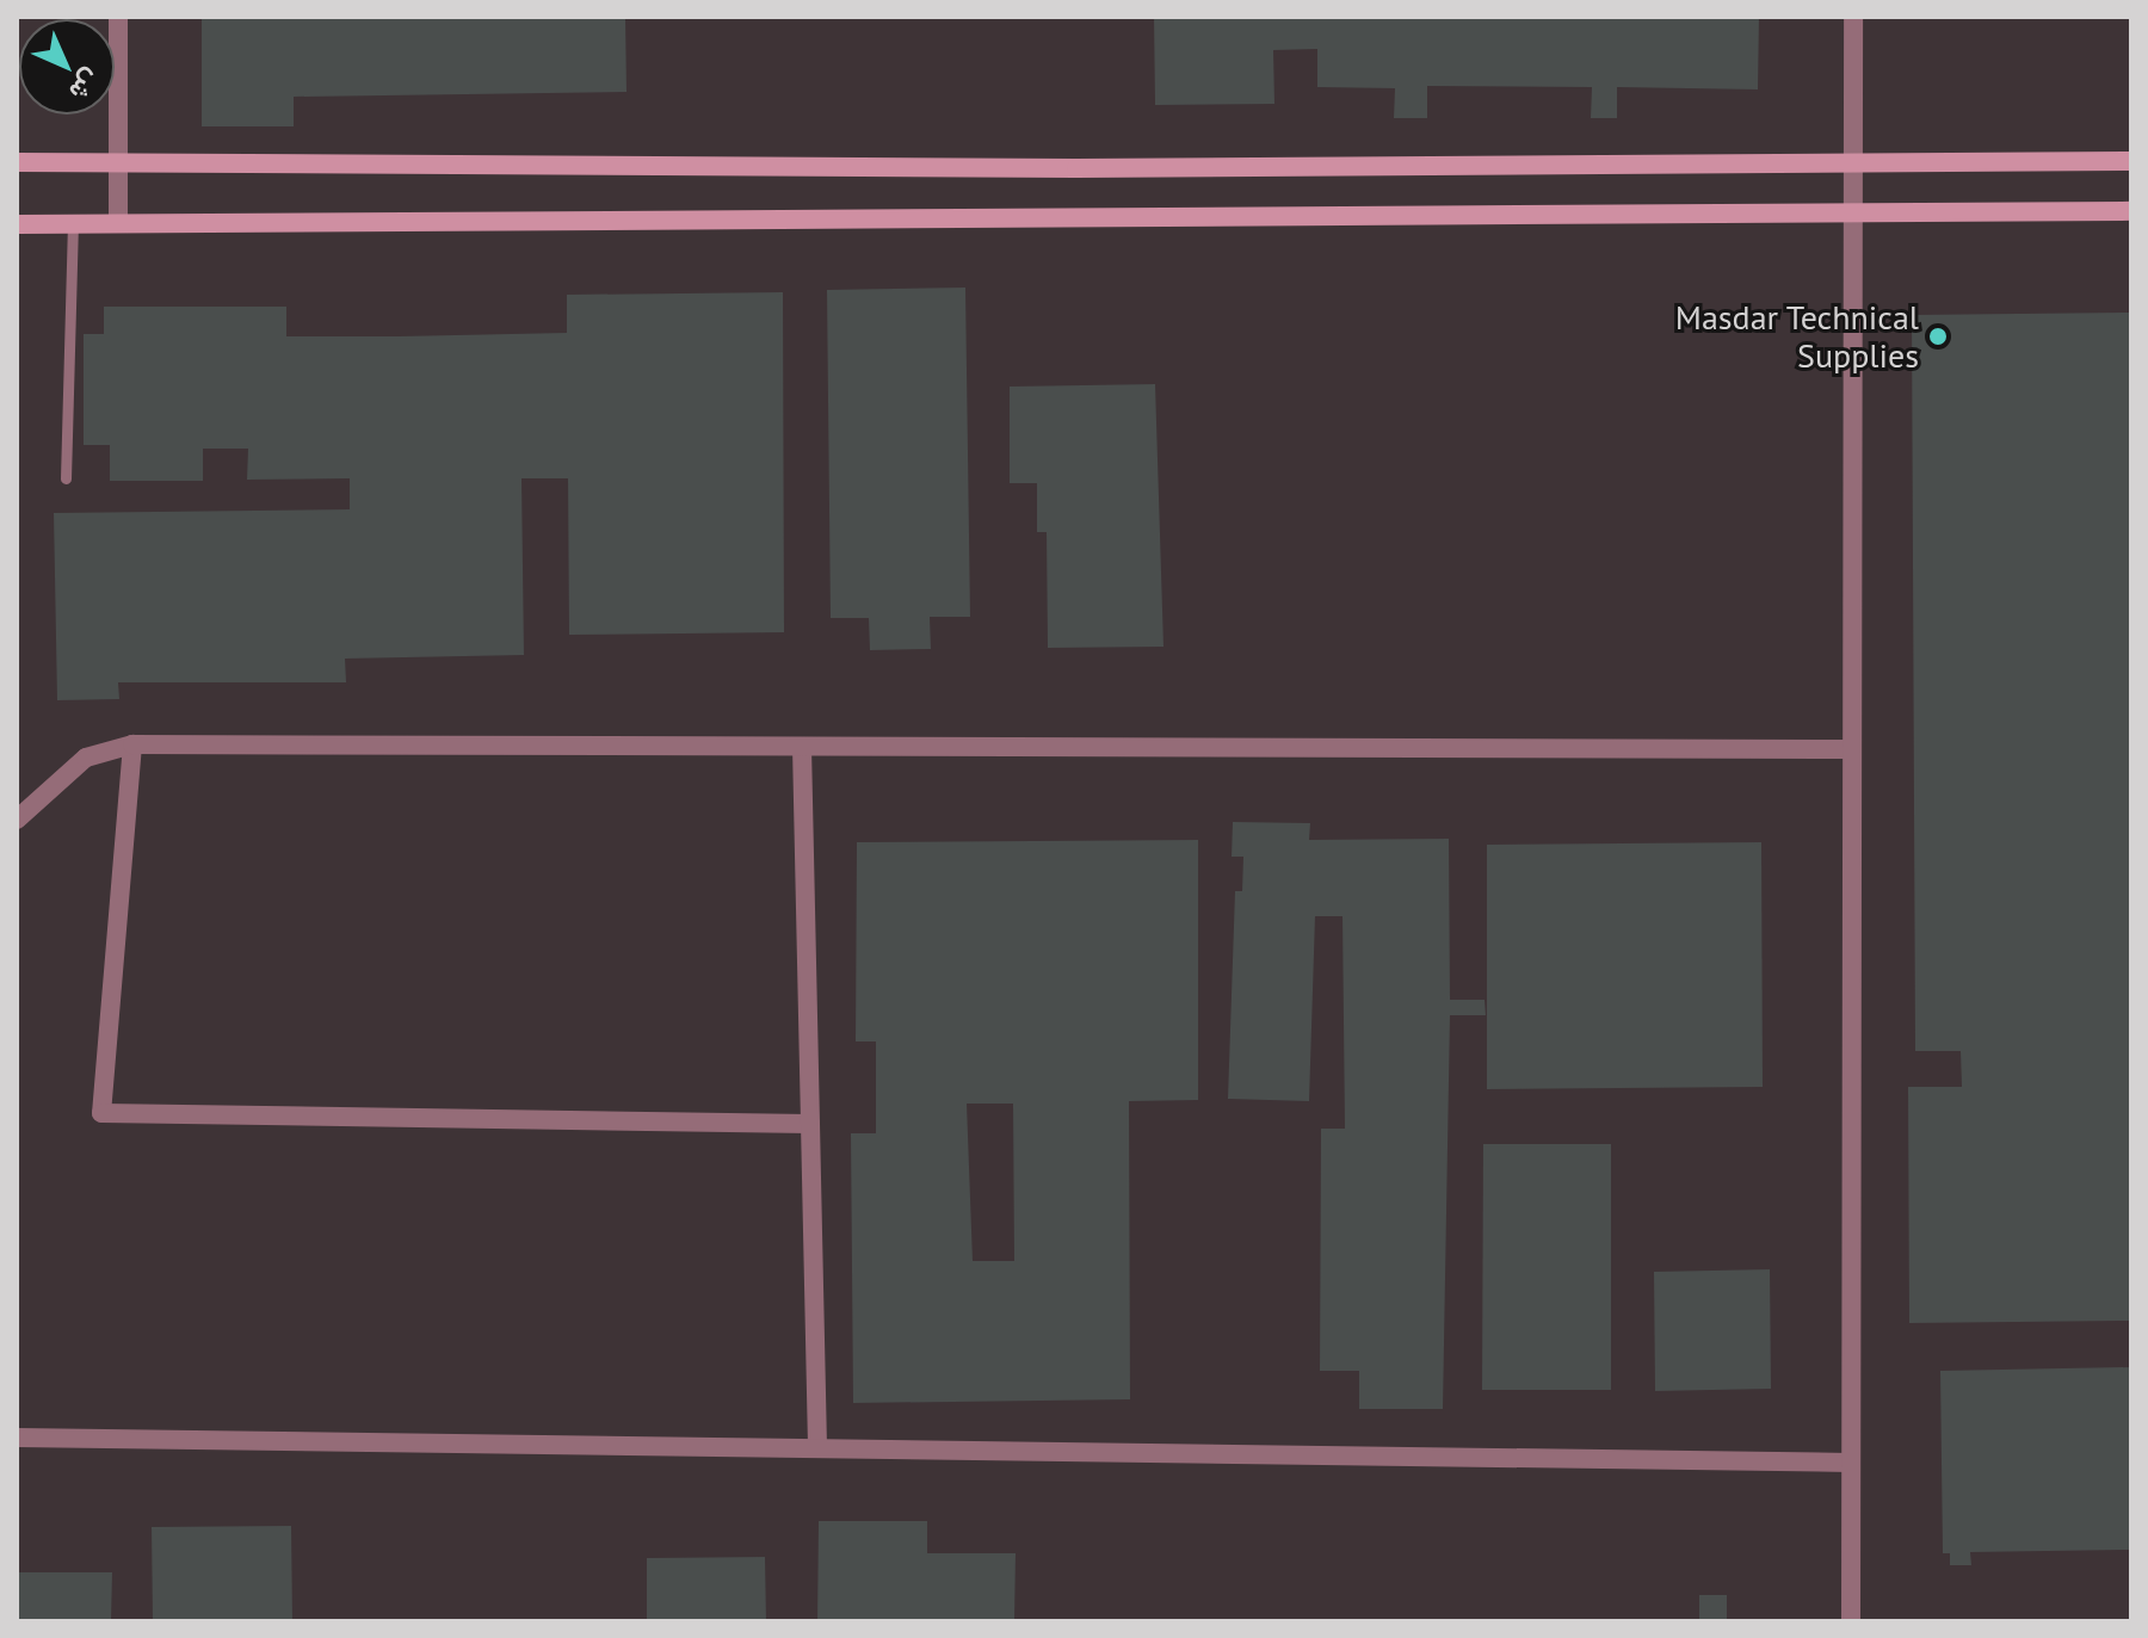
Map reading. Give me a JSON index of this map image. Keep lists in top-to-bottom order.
{
  "places": ["Masdar Technical Supplies"],
  "north": "bottom right"
}
